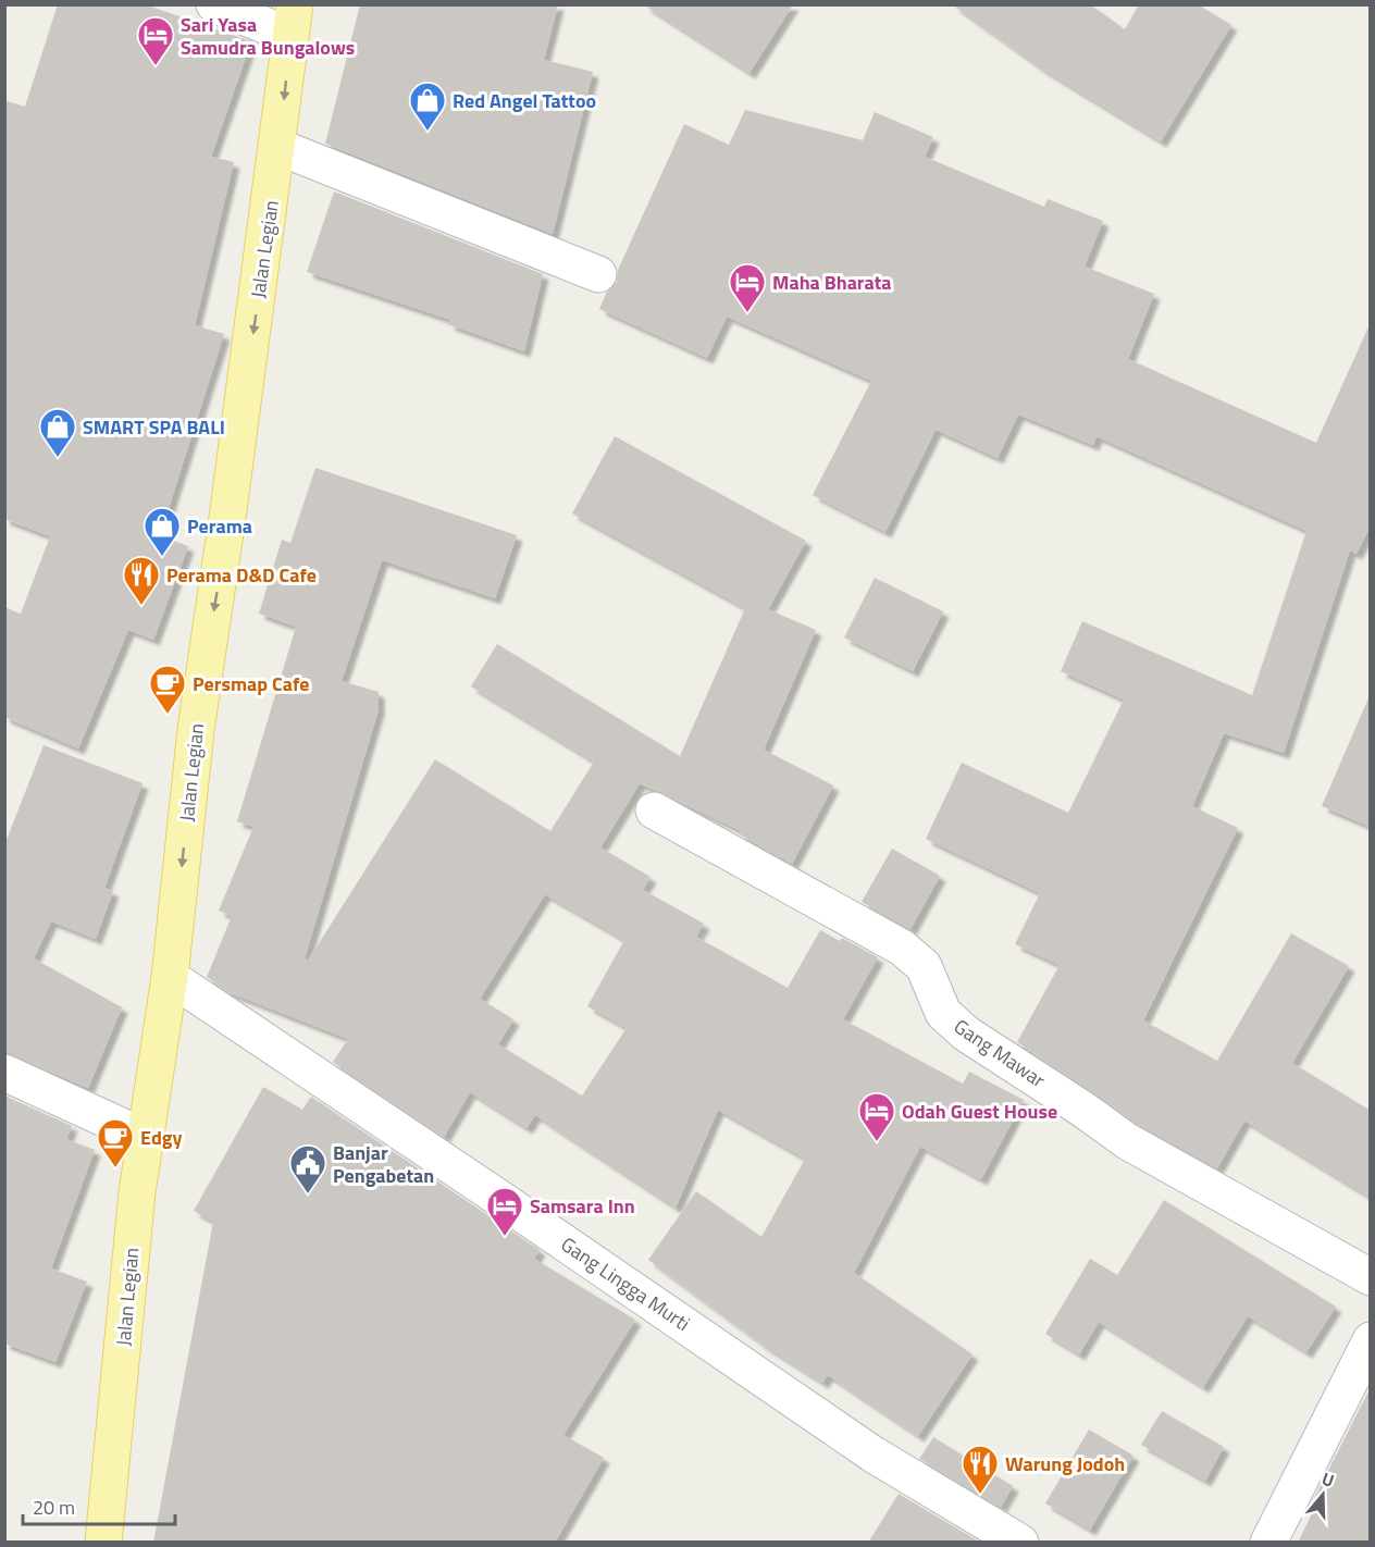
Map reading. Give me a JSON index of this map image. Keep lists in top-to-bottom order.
{
  "streets": {
    "main road": ["Jalan Legian"],
    "street": ["Gang Mawar", "Gang Lingga Murti"]
  },
  "crossings": [
    ["Jalan Legian", "Gang Lingga Murti"]
  ],
  "one_way": ["Jalan Legian"],
  "places": {
    "hotel": [
      "Sari Yasa Samudra Bungalows",
      "Maha Bharata",
      "Odah Guest House",
      "Samsara Inn"
    ],
    "shop": ["Red Angel Tattoo", "SMART SPA BALI", "Perama"],
    "restaurant": ["Perama D&D Cafe", "Warung Jodoh"],
    "cafe": ["Persmap Cafe", "Edgy"],
    "public building": ["Banjar Pengabetan"]
  },
  "scale_bar": "20 m",
  "north": "top"
}
